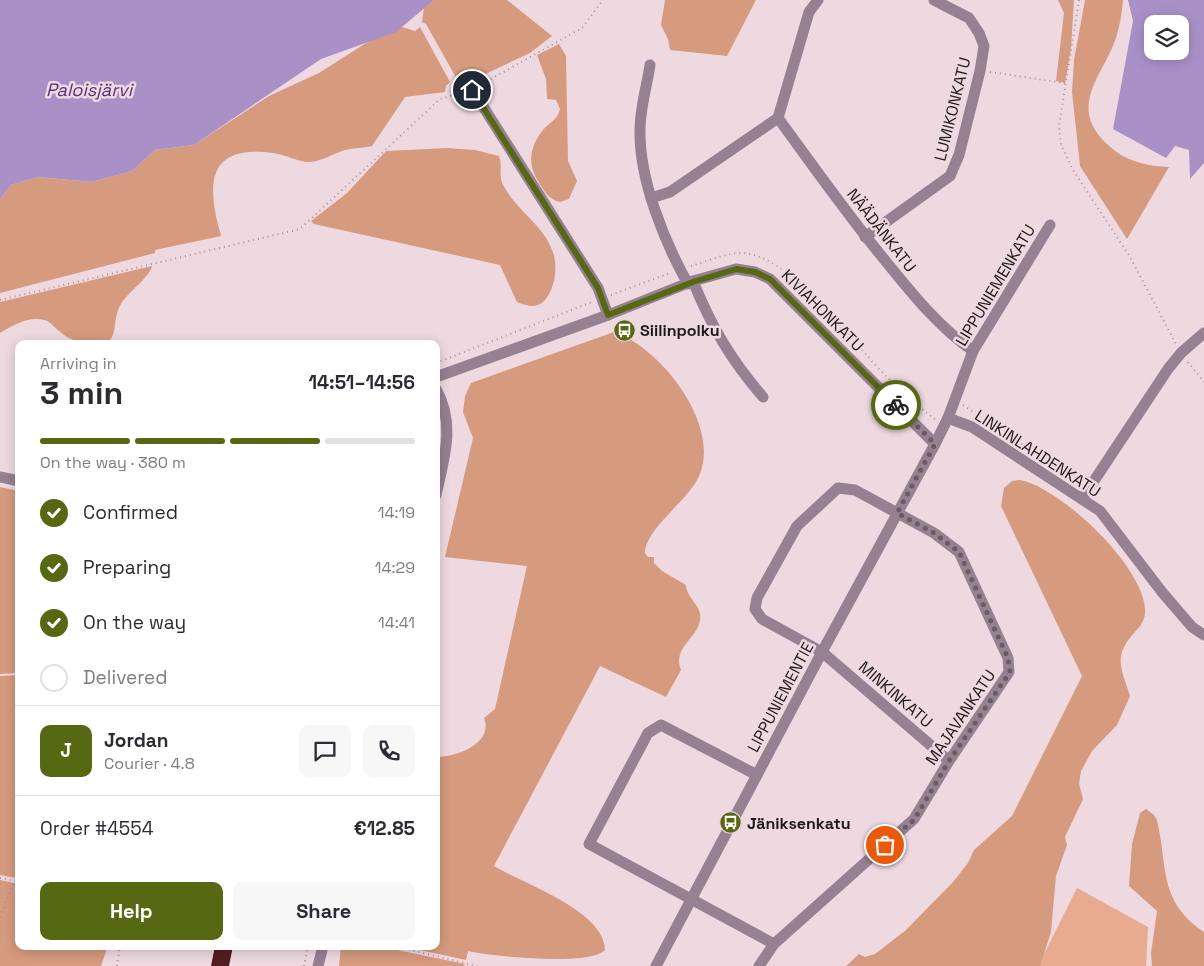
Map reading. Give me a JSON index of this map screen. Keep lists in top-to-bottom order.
{
  "streets": {
    "street": [
      "LUMIKONKATU",
      "NÄÄDÄNKATU",
      "LIPPUNIEMENKATU",
      "KIVIAHONKATU",
      "LINKINLAHDENKATU",
      "MINKINKATU",
      "LIPPUNIEMENTIE",
      "MAJAVANKATU"
    ]
  },
  "crossings": [
    ["LUMIKONKATU", "NÄÄDÄNKATU"],
    ["NÄÄDÄNKATU", "LIPPUNIEMENKATU"],
    ["LIPPUNIEMENKATU", "KIVIAHONKATU"],
    ["LIPPUNIEMENKATU", "LINKINLAHDENKATU"],
    ["LIPPUNIEMENKATU", "LIPPUNIEMENTIE"],
    ["KIVIAHONKATU", "LIPPUNIEMENTIE"],
    ["MINKINKATU", "LIPPUNIEMENTIE"],
    ["MINKINKATU", "MAJAVANKATU"],
    ["LIPPUNIEMENTIE", "MAJAVANKATU"]
  ],
  "water": ["Paloisjärvi"],
  "places": {
    "bus stop": ["Siilinpolku", "Jäniksenkatu"]
  },
  "page": {
    "heading": ["3 min", "Arriving in", "14:51–14:56"],
    "panel": [
      "Jordan",
      "Courier · 4.8",
      "Order #4554",
      "€12.85"
    ],
    "bar": "On the way · 380 m",
    "list": [
      ["Confirmed", "14:19"],
      ["Preparing", "14:29"],
      ["On the way", "14:41"],
      "Delivered"
    ],
    "round": "J",
    "buttons": ["Help", "Share"]
  }
}
